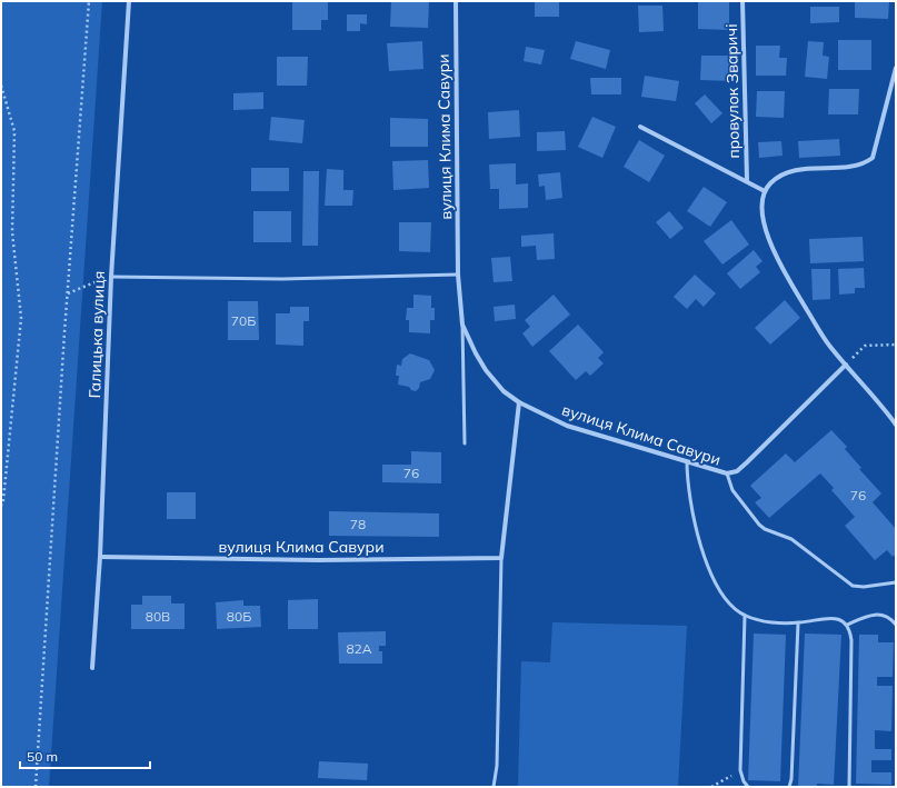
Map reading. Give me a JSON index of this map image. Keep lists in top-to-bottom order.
{
  "streets": {
    "street": ["провулок Зваричі", "вулиця Клима Савури", "Галицька вулиця"]
  },
  "crossings": [
    ["вулиця Клима Савури", "Галицька вулиця"]
  ],
  "house_numbers": [
    "70Б",
    "76",
    "76",
    "78",
    "80В",
    "80Б",
    "82А"
  ],
  "scale_bar": "50 m"
}
